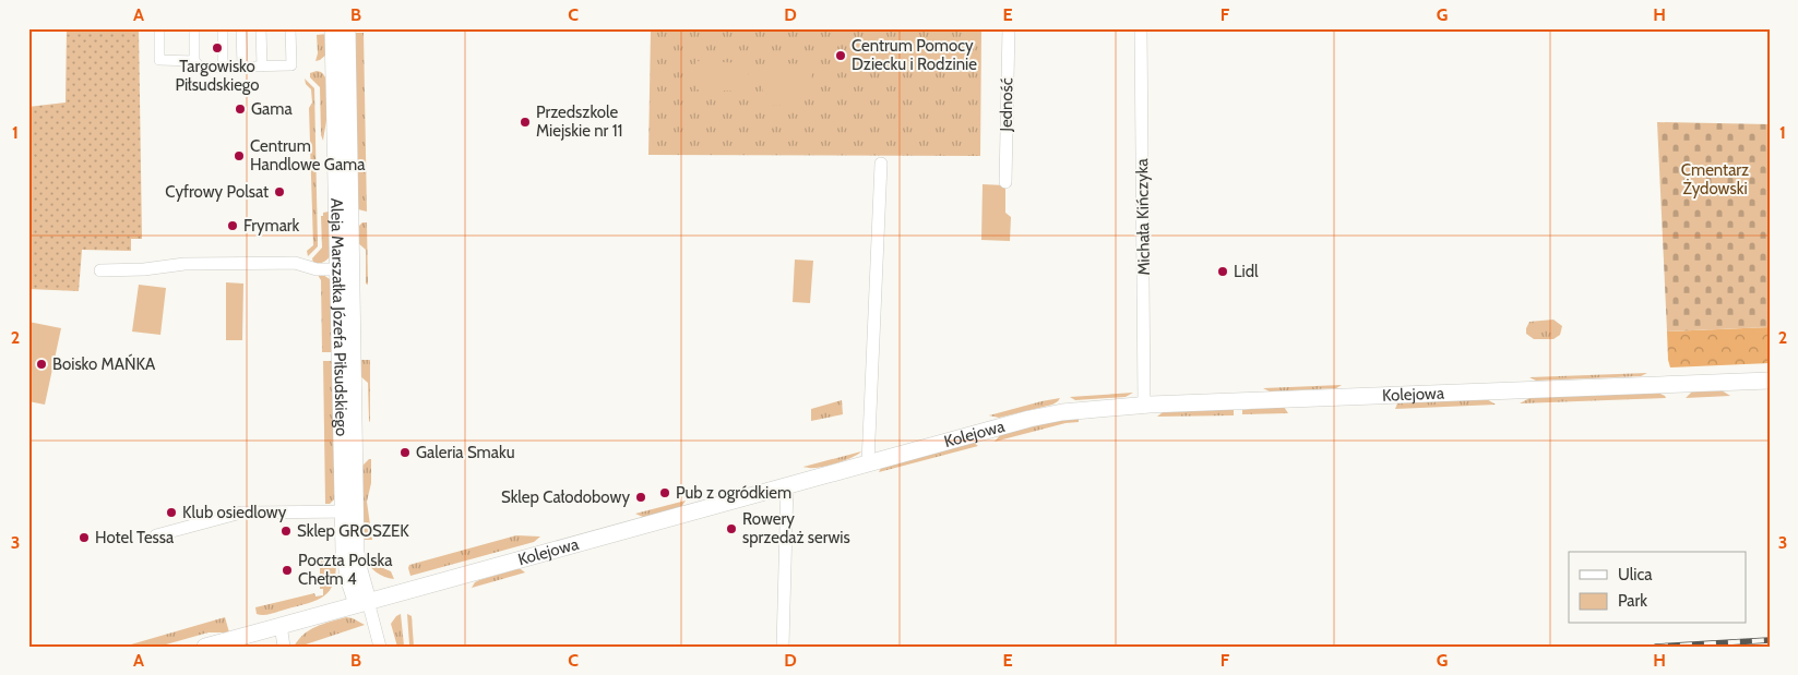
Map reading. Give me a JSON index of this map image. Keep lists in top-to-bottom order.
{
  "streets": {
    "street": [
      "Jedność",
      "Michała Kińczyka",
      "Aleja Marszałka Józefa Piłsudskiego",
      "Kolejowa"
    ]
  },
  "crossings": [
    ["Michała Kińczyka", "Kolejowa"],
    ["Aleja Marszałka Józefa Piłsudskiego", "Kolejowa"]
  ],
  "parks": ["Cmentarz Żydowski"],
  "places": [
    "Targowisko Piłsudskiego",
    "Centrum Pomocy Dziecku i Rodzinie",
    "Gama",
    "Przedszkole Miejskie nr 11",
    "Centrum Handlowe Gama",
    "Cyfrowy Polsat",
    "Frymark",
    "Lidl",
    "Boisko MAŃKA",
    "Galeria Smaku",
    "Pub z ogródkiem",
    "Sklep Całodobowy",
    "Klub osiedlowy",
    "Rowery sprzedaż serwis",
    "Sklep GROSZEK",
    "Hotel Tessa",
    "Poczta Polska Chełm 4"
  ],
  "legend": ["Ulica", "Park"],
  "grid": {
    "columns": [
      "A",
      "B",
      "C",
      "D",
      "E",
      "F",
      "G",
      "H"
    ],
    "rows": ["1", "2", "3"]
  }
}
